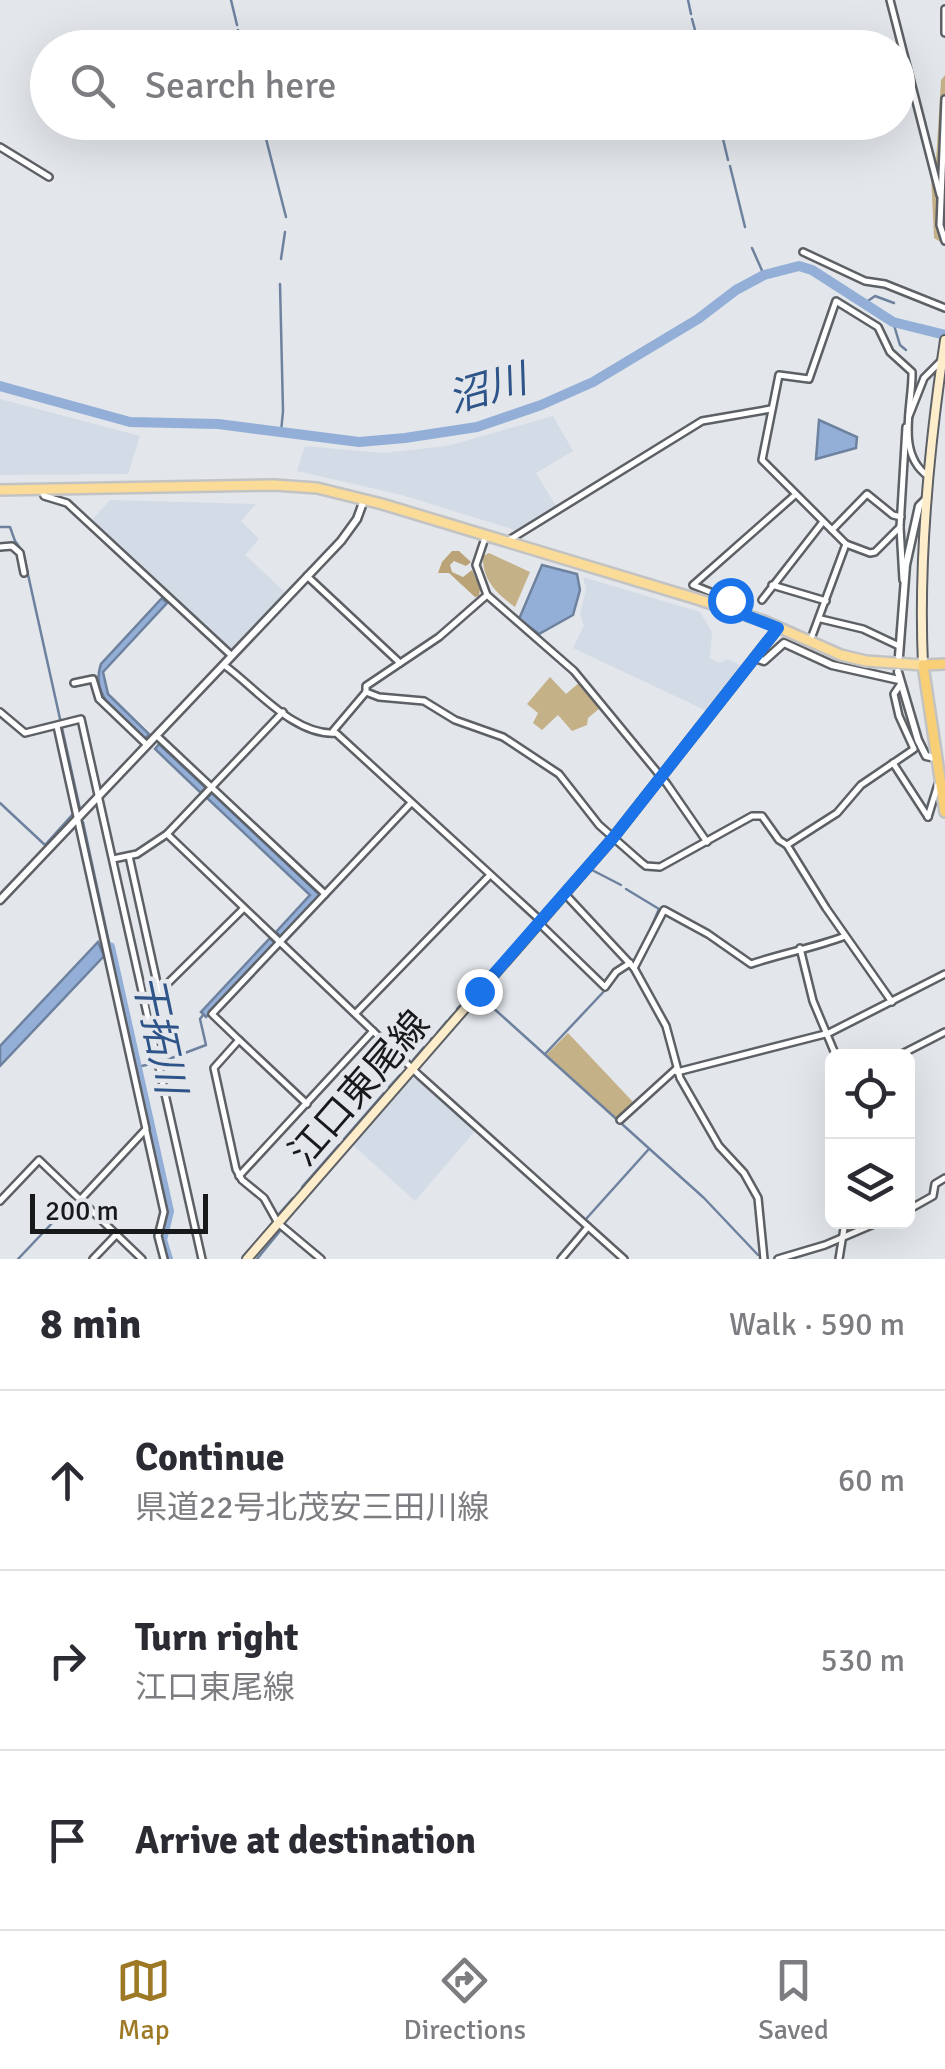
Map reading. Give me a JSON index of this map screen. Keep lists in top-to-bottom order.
{
  "streets": {
    "main road": ["江口東尾線"]
  },
  "water": ["沼川", "干拓川"],
  "scale_bar": "200 m",
  "page": {
    "search": "Search here",
    "scale": "200 m",
    "heading": ["8 min", "Walk · 590 m"],
    "list": [
      ["Continue", "県道22号北茂安三田川線", "60 m"],
      ["Turn right", "江口東尾線", "530 m"],
      "Arrive at destination"
    ],
    "nav": ["Map", "Directions", "Saved"]
  }
}
